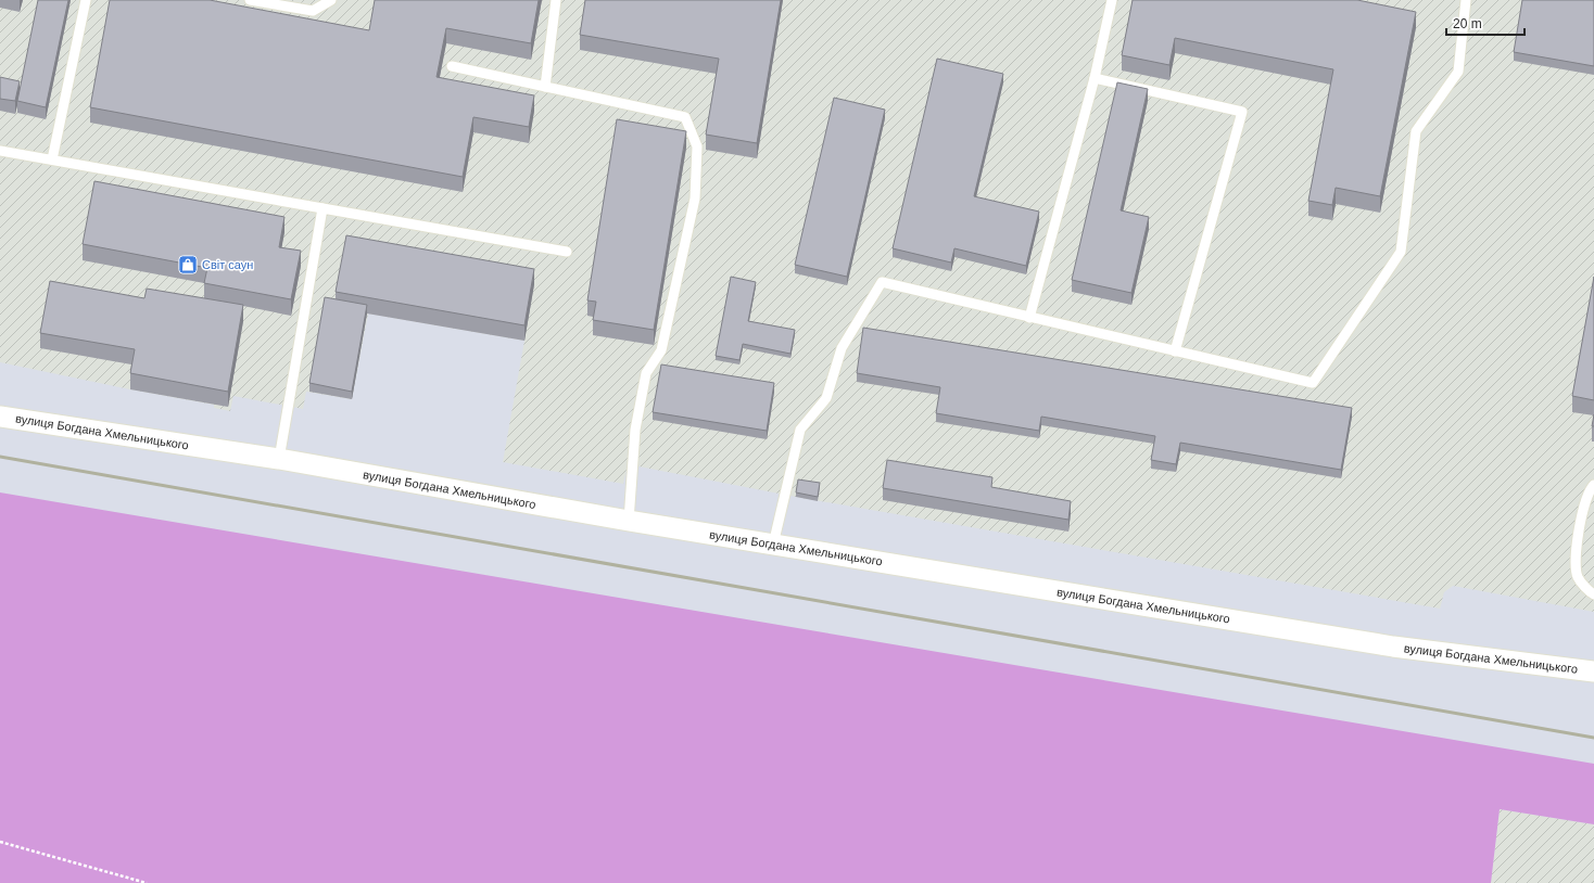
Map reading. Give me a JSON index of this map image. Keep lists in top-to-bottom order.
{
  "streets": {
    "street": ["вулиця Богдана Хмельницького"]
  },
  "places": {
    "shop": ["Світ саун"]
  },
  "scale_bar": "20 m"
}
